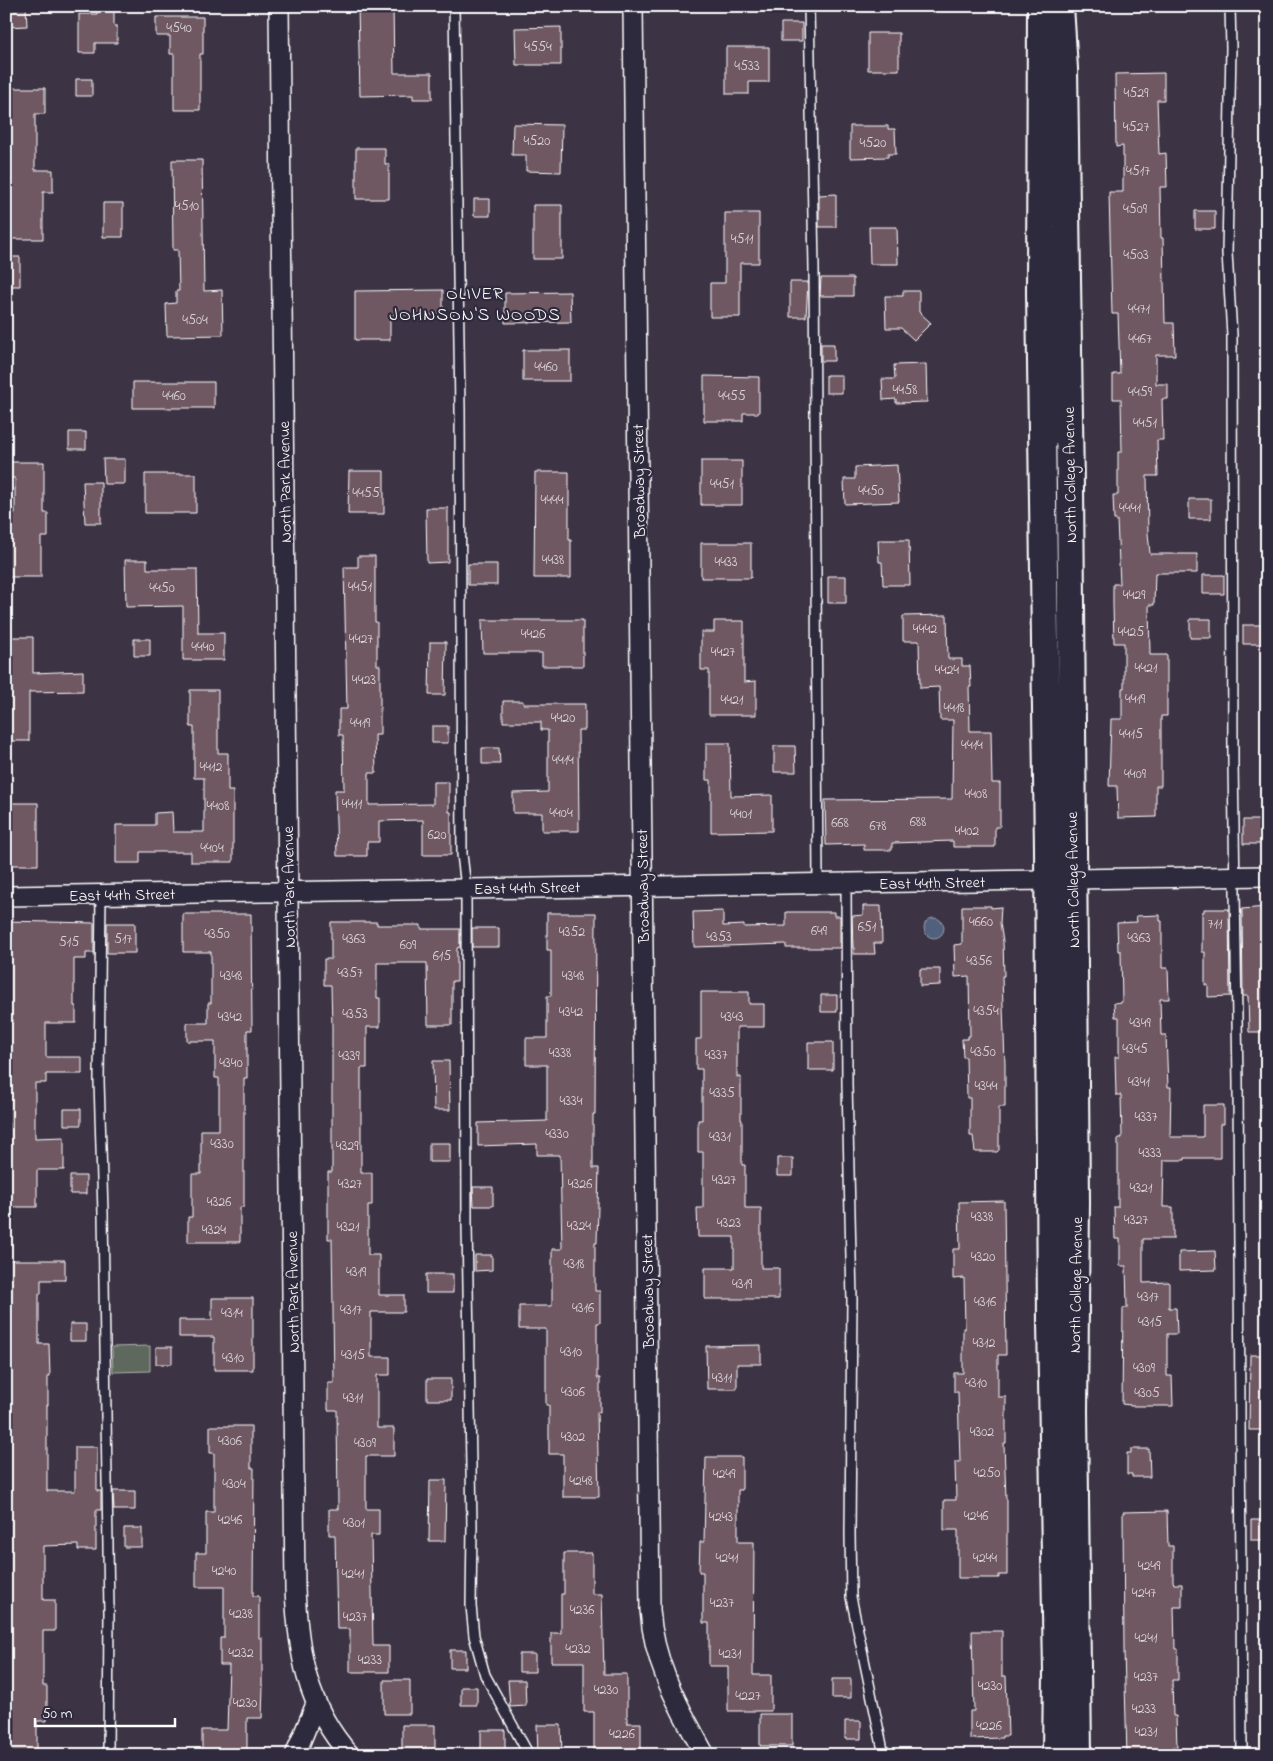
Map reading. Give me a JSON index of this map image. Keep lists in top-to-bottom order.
{
  "streets": {
    "main road": ["North College Avenue"],
    "street": ["Broadway Street", "North Park Avenue", "East 44th Street"]
  },
  "crossings": [
    ["North College Avenue", "East 44th Street"],
    ["Broadway Street", "East 44th Street"],
    ["North Park Avenue", "East 44th Street"]
  ],
  "districts": ["OLIVER JOHNSON'S WOODS"],
  "house_numbers": [
    "4540",
    "4554",
    "4533",
    "4529",
    "4527",
    "4520",
    "4520",
    "4517",
    "4510",
    "4509",
    "4511",
    "4503",
    "4471",
    "4504",
    "4467",
    "4460",
    "4458",
    "4459",
    "4460",
    "4455",
    "4451",
    "4451",
    "4450",
    "4455",
    "4444",
    "4441",
    "4438",
    "4433",
    "4451",
    "4450",
    "4429",
    "4442",
    "4425",
    "4426",
    "4427",
    "4440",
    "4427",
    "4421",
    "4424",
    "4423",
    "4419",
    "4421",
    "4418",
    "4420",
    "4419",
    "4415",
    "4414",
    "4414",
    "4412",
    "4409",
    "4408",
    "4411",
    "4408",
    "4404",
    "4401",
    "688",
    "668",
    "678",
    "4402",
    "620",
    "4404",
    "4660",
    "711",
    "651",
    "649",
    "4352",
    "4350",
    "4353",
    "4363",
    "517",
    "4363",
    "515",
    "609",
    "615",
    "4356",
    "4357",
    "4348",
    "4348",
    "4354",
    "4342",
    "4353",
    "4342",
    "4343",
    "4349",
    "4345",
    "4350",
    "4338",
    "4337",
    "4339",
    "4340",
    "4341",
    "4344",
    "4335",
    "4334",
    "4337",
    "4330",
    "4331",
    "4330",
    "4329",
    "4333",
    "4327",
    "4327",
    "4326",
    "4321",
    "4326",
    "4338",
    "4327",
    "4323",
    "4324",
    "4321",
    "4324",
    "4320",
    "4318",
    "4319",
    "4319",
    "4317",
    "4316",
    "4316",
    "4317",
    "4314",
    "4315",
    "4312",
    "4310",
    "4315",
    "4310",
    "4309",
    "4311",
    "4310",
    "4306",
    "4305",
    "4311",
    "4302",
    "4302",
    "4306",
    "4309",
    "4250",
    "4249",
    "4248",
    "4304",
    "4246",
    "4243",
    "4246",
    "4301",
    "4241",
    "4244",
    "4249",
    "4240",
    "4241",
    "4247",
    "4237",
    "4236",
    "4238",
    "4237",
    "4241",
    "4232",
    "4232",
    "4231",
    "4233",
    "4237",
    "4230",
    "4230",
    "4227",
    "4230",
    "4233",
    "4226",
    "4231",
    "4226"
  ],
  "scale_bar": "50 m"
}
